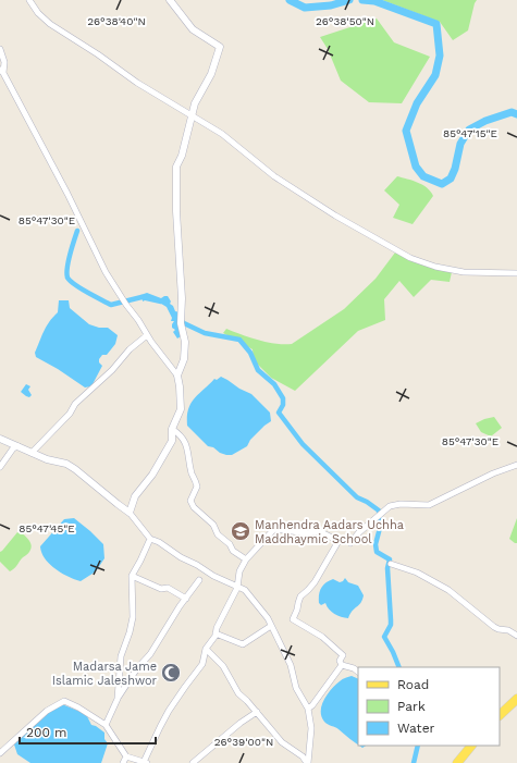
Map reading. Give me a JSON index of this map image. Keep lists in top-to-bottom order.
{
  "places": {
    "school or university": ["Manhendra Aadars Uchha Maddhaymic School"],
    "mosque": ["Madarsa Jame Islamic Jaleshwor"]
  },
  "legend": ["Road", "Park", "Water"],
  "scale_bar": "200 m",
  "coordinates": [
    "26°38'40\"N",
    "26°38'50\"N",
    "85°47'15\"E",
    "85°47'30\"E",
    "85°47'45\"E",
    "26°39'00\"N"
  ]
}
